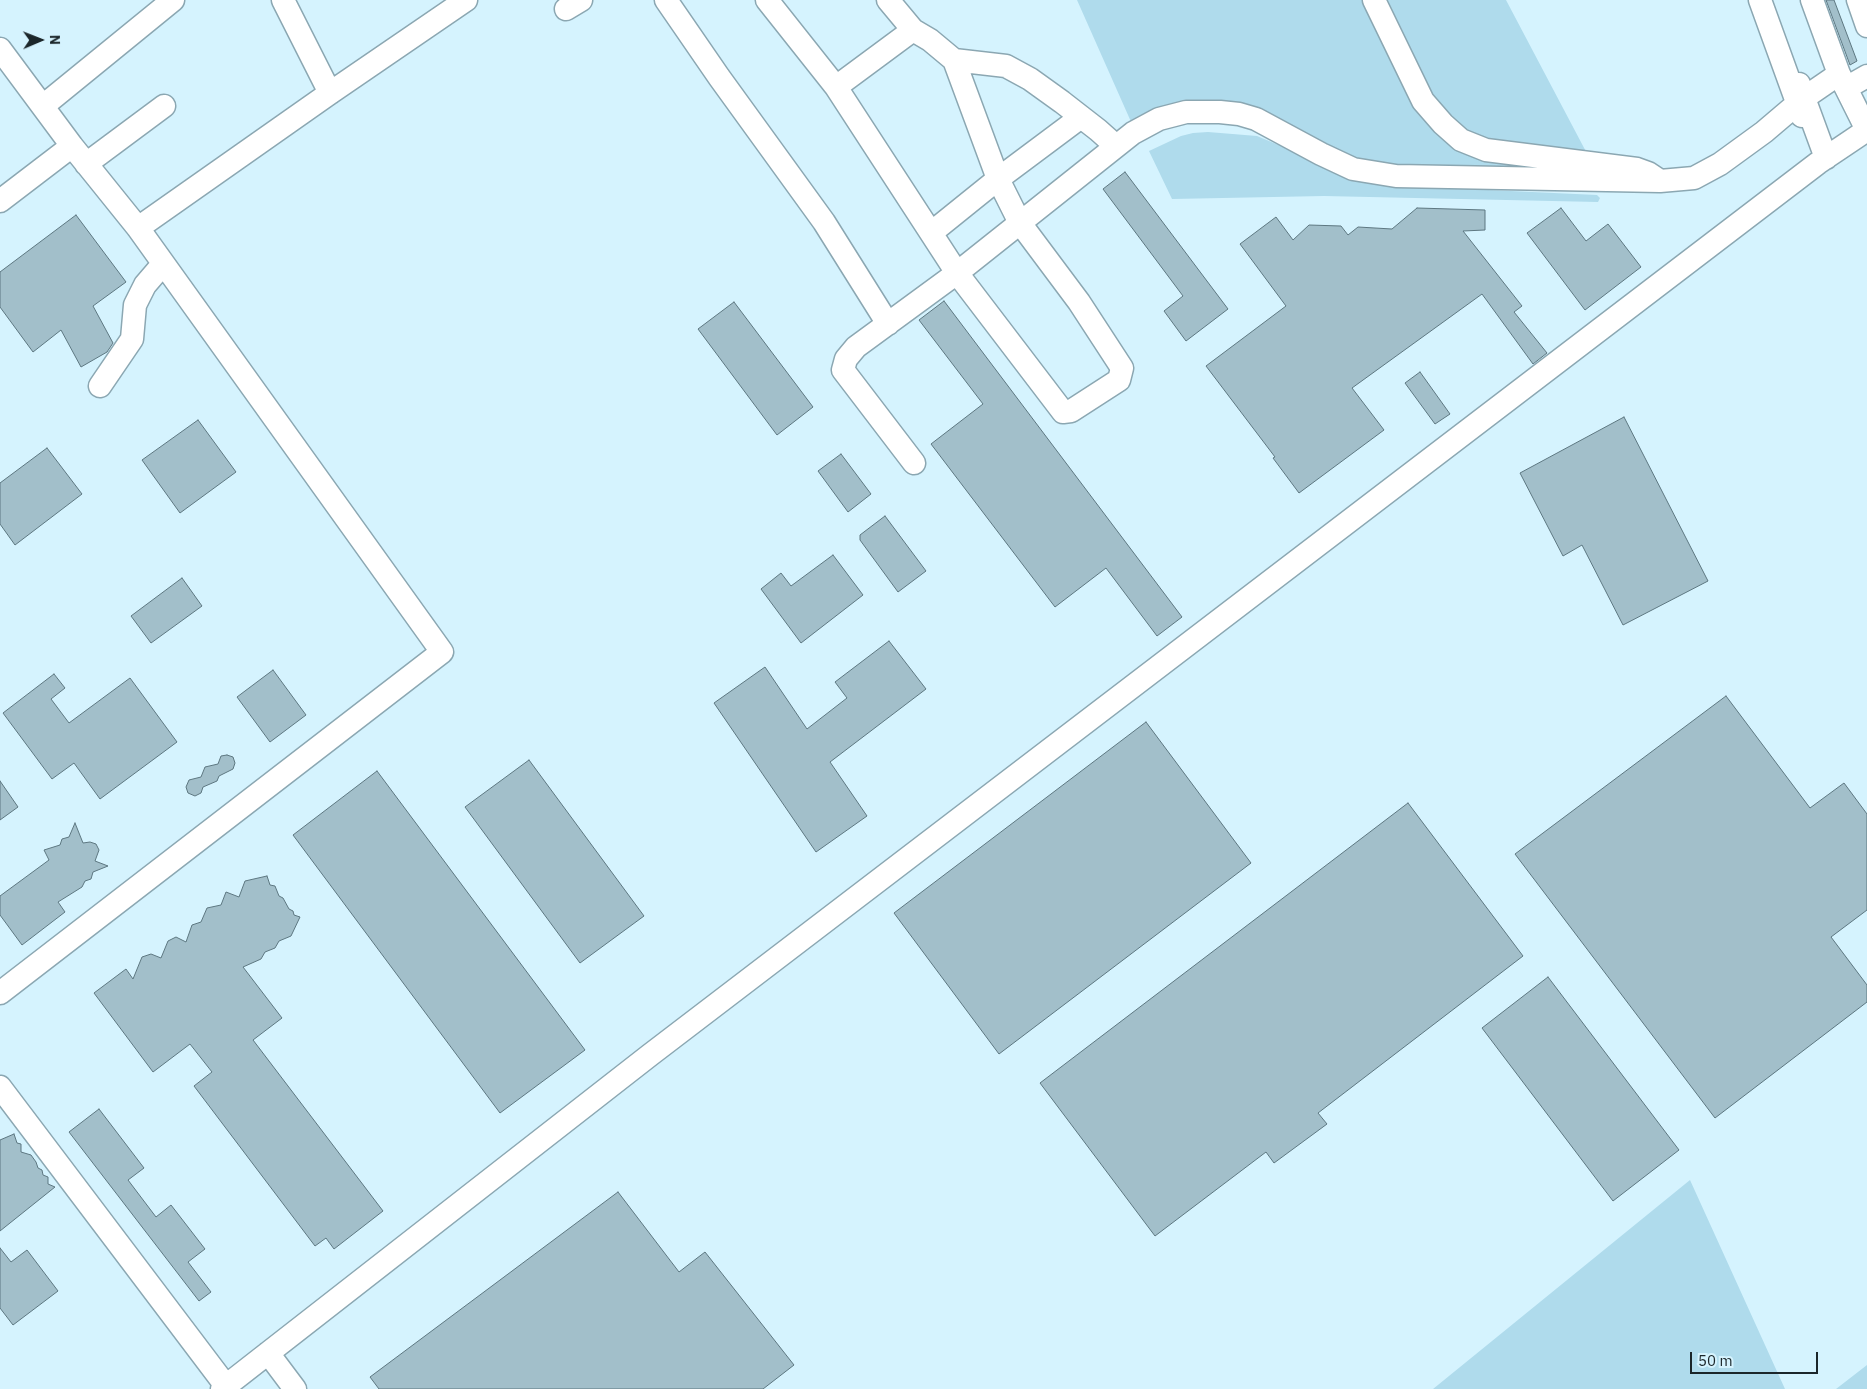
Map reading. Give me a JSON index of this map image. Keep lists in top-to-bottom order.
{
  "scale_bar": "50 m",
  "north": "right"
}
